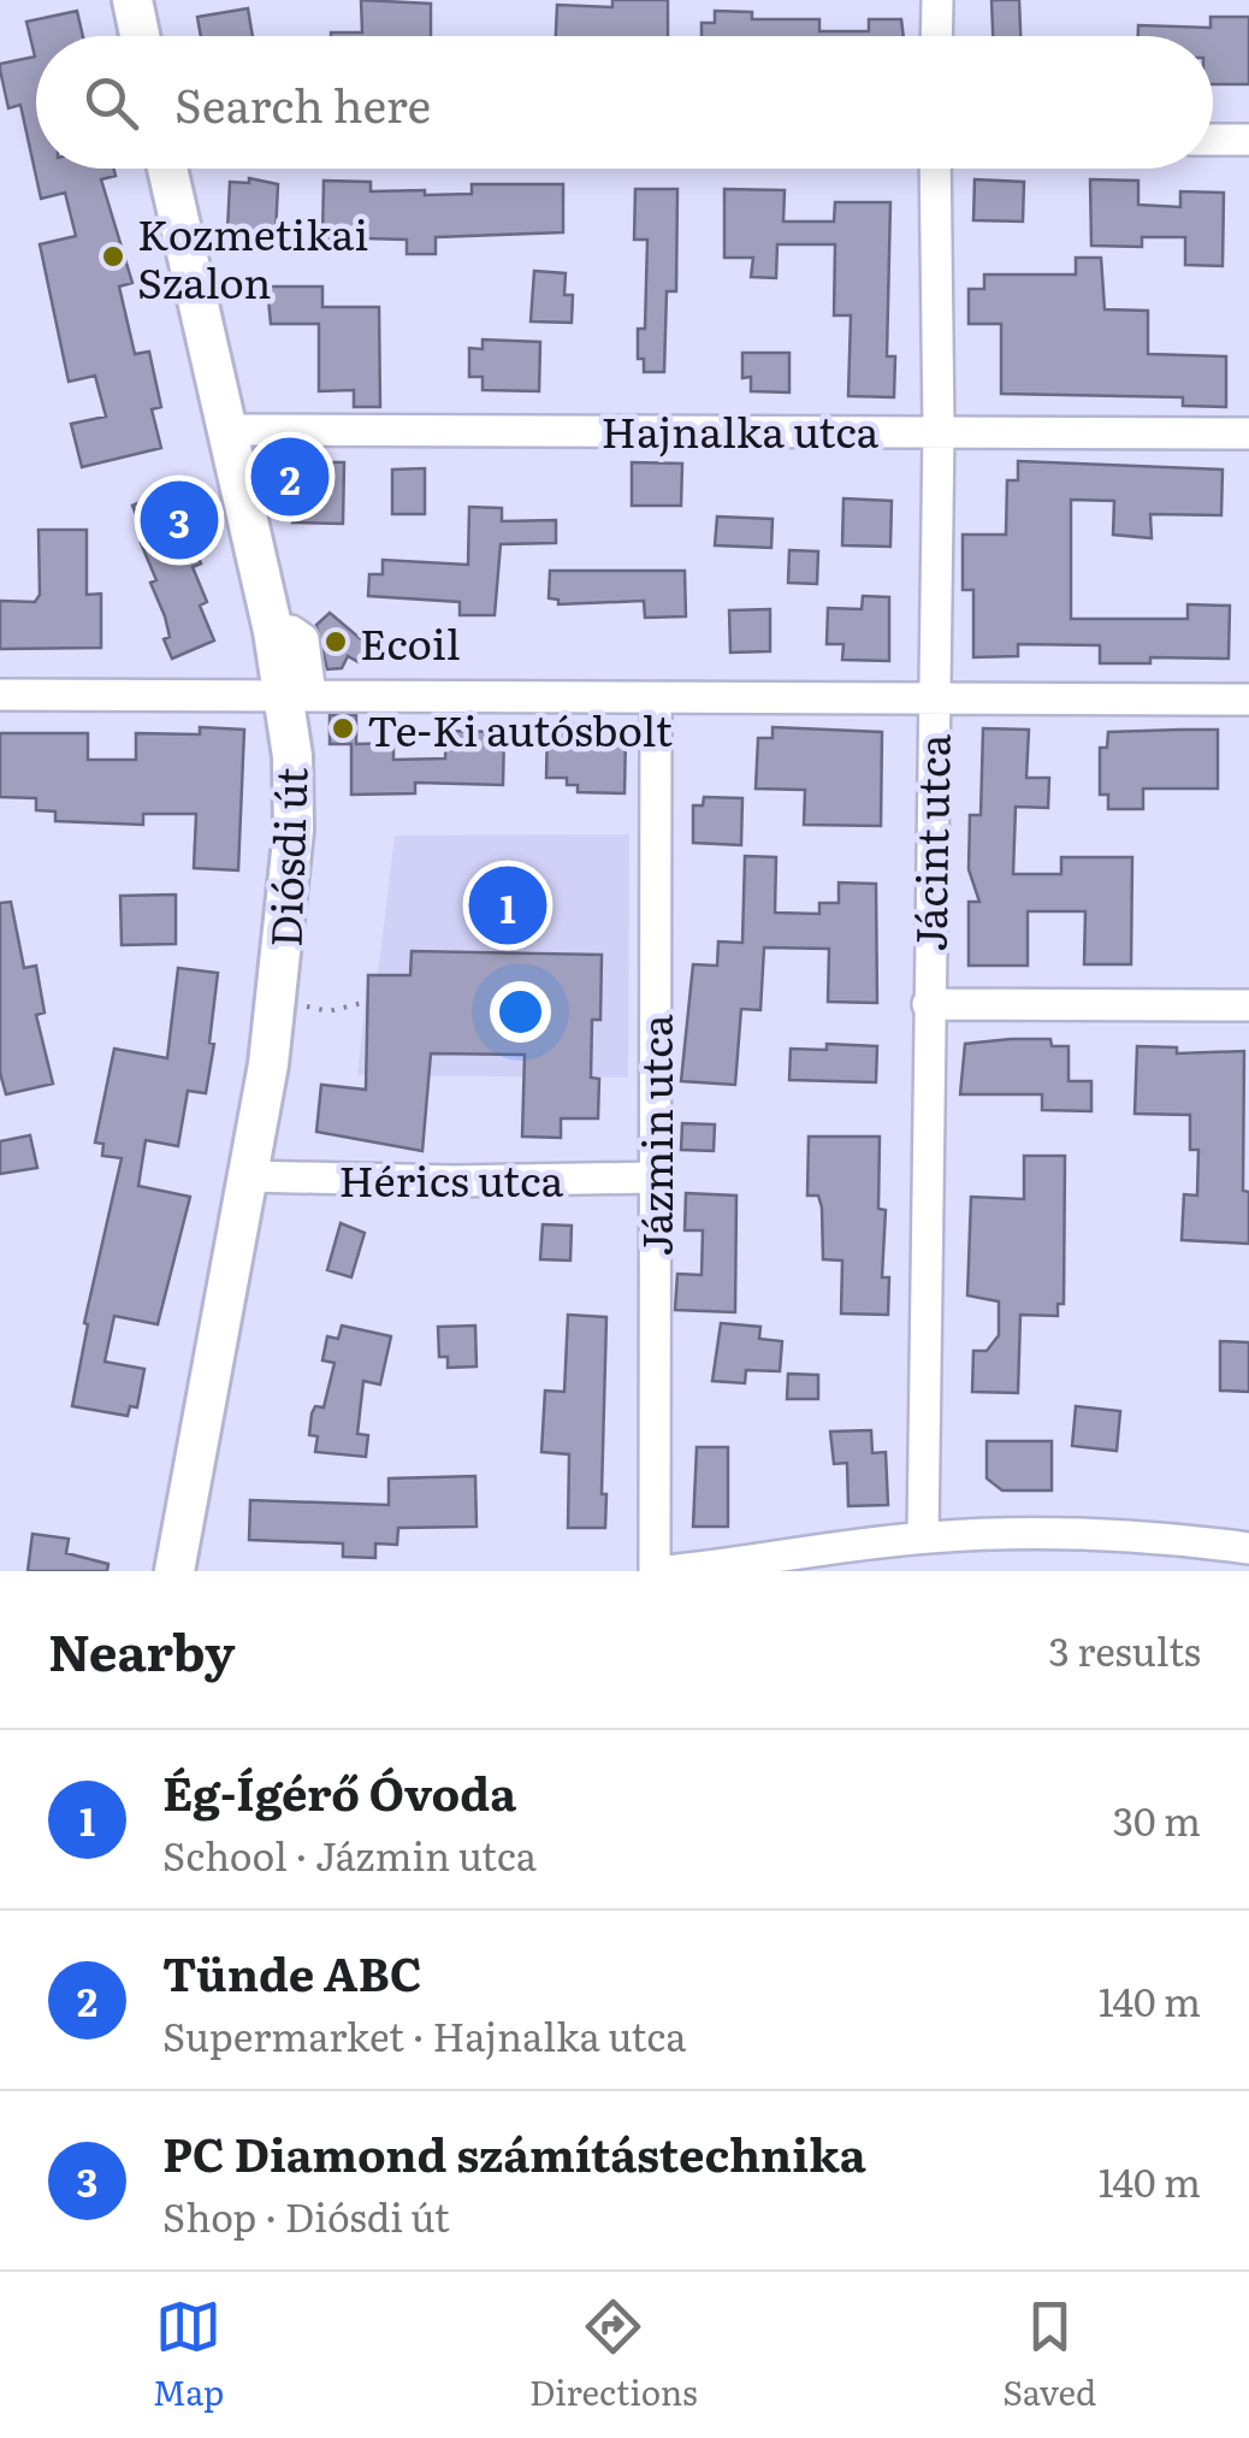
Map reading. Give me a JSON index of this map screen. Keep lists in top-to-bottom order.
{
  "streets": {
    "main road": ["Diósdi út"],
    "street": [
      "Hajnalka utca",
      "Jácint utca",
      "Jázmin utca",
      "Hérics utca"
    ]
  },
  "crossings": [
    ["Hajnalka utca", "Jácint utca"],
    ["Hajnalka utca", "Diósdi út"],
    ["Diósdi út", "Hérics utca"],
    ["Jázmin utca", "Hérics utca"]
  ],
  "places": ["Kozmetikai Szalon", "Ecoil", "Te-Ki autósbolt"],
  "page": {
    "search": "Search here",
    "pins": ["2", "3", "1"],
    "heading": ["Nearby", "3 results"],
    "list": [
      {
        "mark": "1",
        "name": "Ég-Ígérő Óvoda",
        "note": "School · Jázmin utca",
        "value": "30 m"
      },
      {
        "mark": "2",
        "name": "Tünde ABC",
        "note": "Supermarket · Hajnalka utca",
        "value": "140 m"
      },
      {
        "mark": "3",
        "name": "PC Diamond számítástechnika",
        "note": "Shop · Diósdi út",
        "value": "140 m"
      }
    ],
    "nav": ["Map", "Directions", "Saved"]
  }
}
